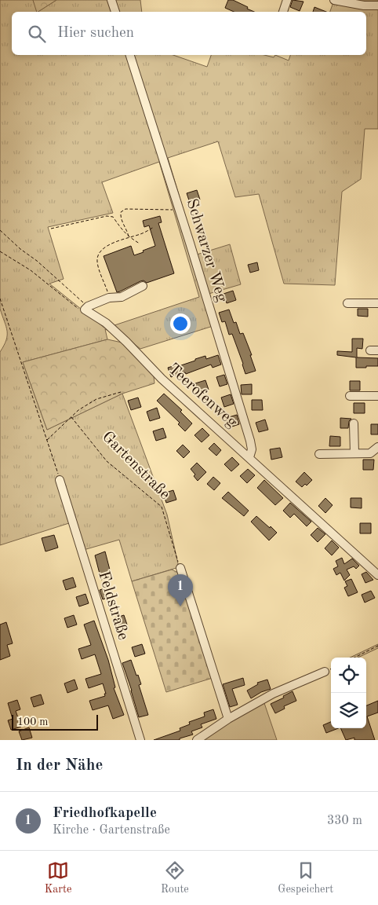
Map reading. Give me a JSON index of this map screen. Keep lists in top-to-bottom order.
{
  "streets": {
    "street": ["Schwarzer Weg", "Teerofenweg", "Feldstraße"],
    "path": ["Gartenstraße"]
  },
  "crossings": [
    ["Schwarzer Weg", "Teerofenweg"]
  ],
  "scale_bar": "100 m",
  "page": {
    "search": "Hier suchen",
    "pins": "1",
    "scale": "100 m",
    "heading": "In der Nähe",
    "list": [
      {
        "mark": "1",
        "name": "Friedhofkapelle",
        "note": "Kirche · Gartenstraße",
        "value": "330 m"
      }
    ],
    "nav": ["Karte", "Route", "Gespeichert"]
  }
}
